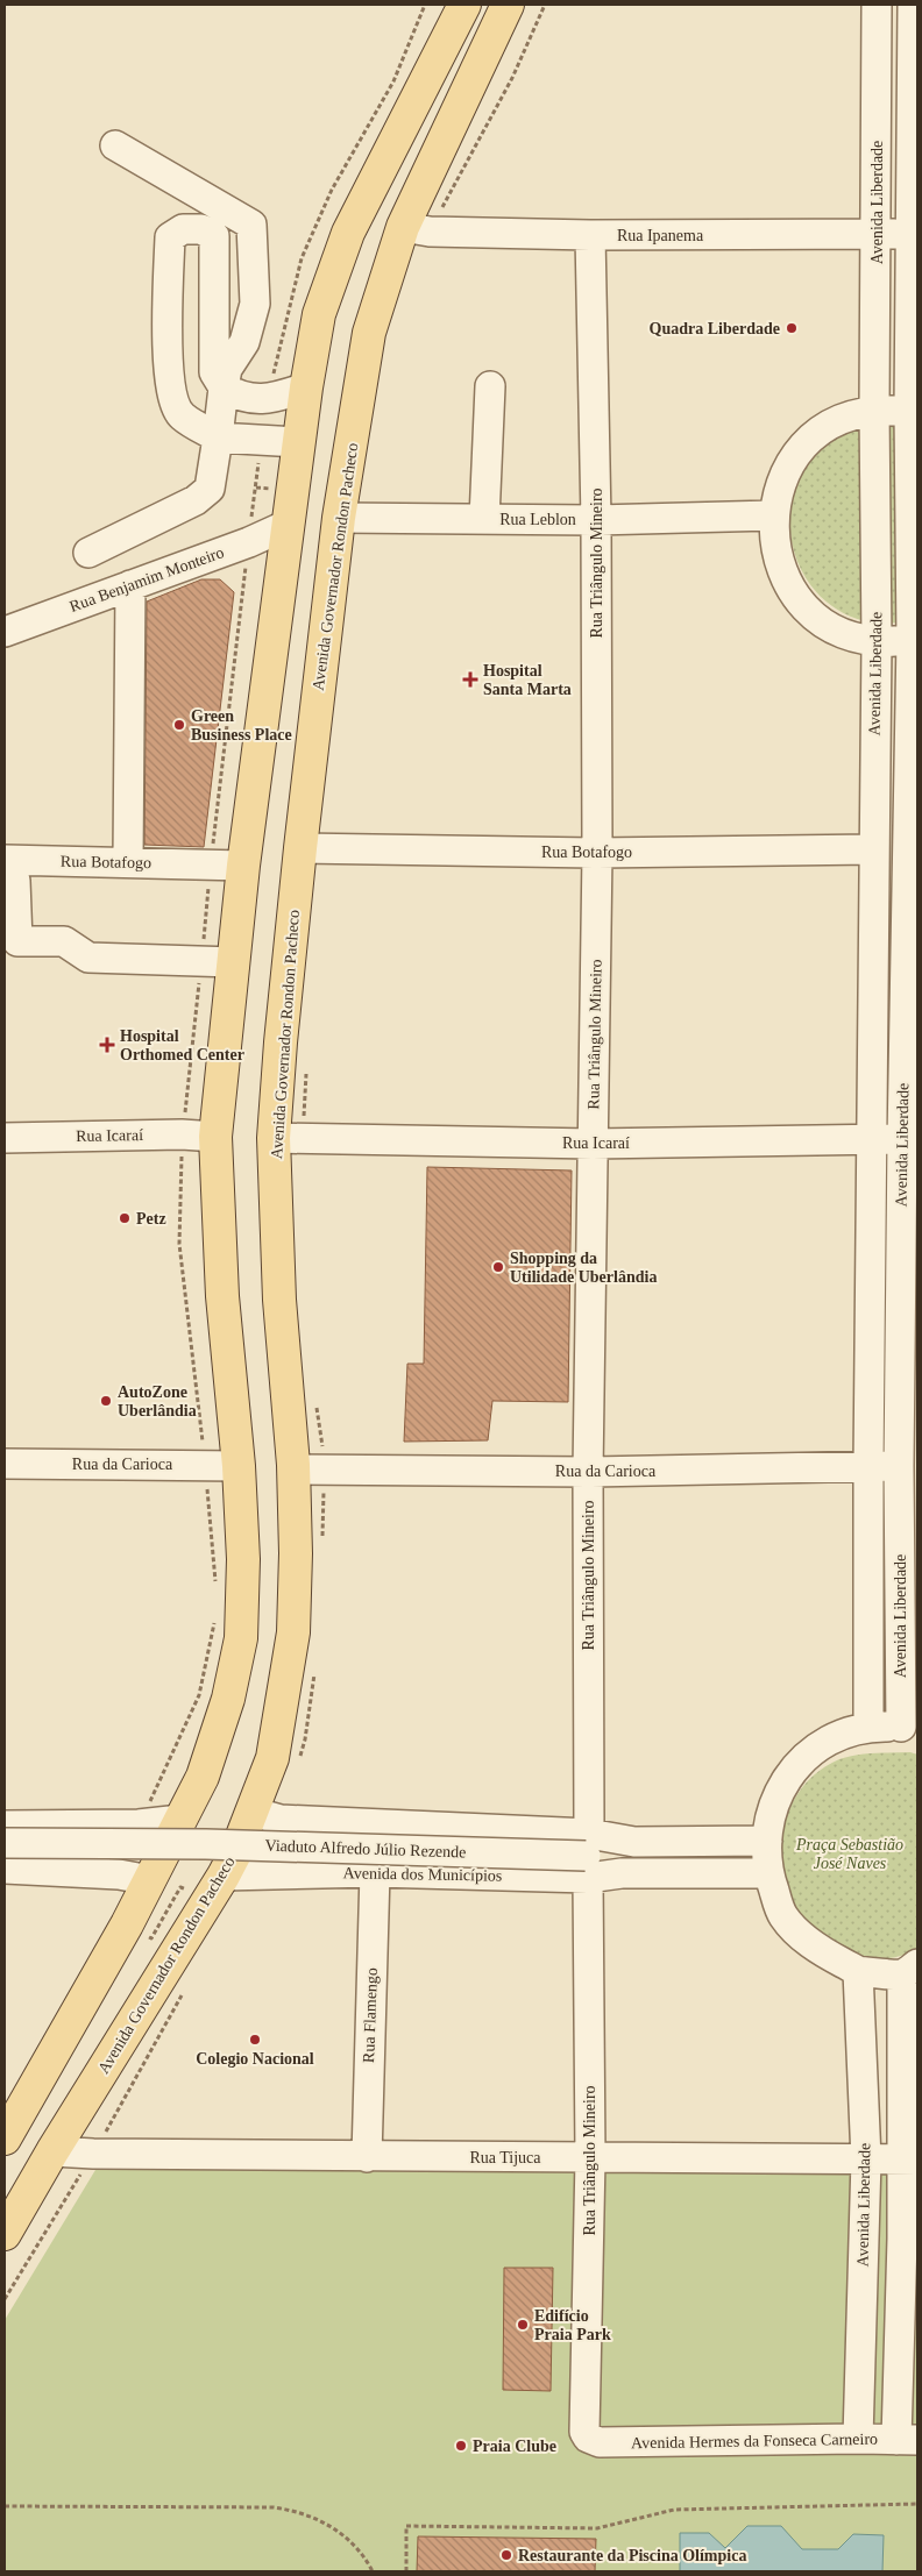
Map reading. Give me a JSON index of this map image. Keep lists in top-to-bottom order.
{
  "streets": {
    "main road": ["Avenida Governador Rondon Pacheco"],
    "street": [
      "Avenida Liberdade",
      "Rua Ipanema",
      "Rua Leblon",
      "Rua Triângulo Mineiro",
      "Rua Benjamim Monteiro",
      "Rua Botafogo",
      "Rua Icaraí",
      "Rua da Carioca",
      "Viaduto Alfredo Júlio Rezende",
      "Avenida dos Municípios",
      "Rua Flamengo",
      "Rua Tijuca",
      "Avenida Hermes da Fonseca Carneiro"
    ]
  },
  "crossings": [
    ["Avenida Liberdade", "Rua Ipanema"],
    ["Avenida Liberdade", "Rua Botafogo"],
    ["Avenida Liberdade", "Rua Icaraí"],
    ["Avenida Liberdade", "Rua da Carioca"],
    ["Avenida Liberdade", "Rua Tijuca"],
    ["Avenida Liberdade", "Avenida Hermes da Fonseca Carneiro"],
    ["Rua Ipanema", "Rua Triângulo Mineiro"],
    ["Rua Ipanema", "Avenida Governador Rondon Pacheco"],
    ["Rua Leblon", "Rua Triângulo Mineiro"],
    ["Rua Leblon", "Avenida Governador Rondon Pacheco"],
    ["Rua Triângulo Mineiro", "Rua Botafogo"],
    ["Rua Triângulo Mineiro", "Rua Icaraí"],
    ["Rua Triângulo Mineiro", "Rua da Carioca"],
    ["Rua Triângulo Mineiro", "Viaduto Alfredo Júlio Rezende"],
    ["Rua Triângulo Mineiro", "Avenida dos Municípios"],
    ["Rua Triângulo Mineiro", "Rua Tijuca"],
    ["Rua Triângulo Mineiro", "Avenida Hermes da Fonseca Carneiro"],
    ["Avenida Governador Rondon Pacheco", "Rua Botafogo"],
    ["Avenida Governador Rondon Pacheco", "Rua Icaraí"],
    ["Avenida Governador Rondon Pacheco", "Rua da Carioca"],
    ["Avenida Governador Rondon Pacheco", "Avenida dos Municípios"],
    ["Avenida Governador Rondon Pacheco", "Rua Tijuca"],
    ["Viaduto Alfredo Júlio Rezende", "Avenida dos Municípios"],
    ["Avenida dos Municípios", "Rua Flamengo"],
    ["Rua Flamengo", "Rua Tijuca"]
  ],
  "parks": ["Praça Sebastião José Naves"],
  "places": {
    "other": [
      "Quadra Liberdade",
      "Green Business Place",
      "Petz",
      "Shopping da Utilidade Uberlândia",
      "AutoZone Uberlândia",
      "Colegio Nacional",
      "Edifício Praia Park",
      "Praia Clube",
      "Restaurante da Piscina Olímpica"
    ],
    "health": ["Hospital Santa Marta", "Hospital Orthomed Center"]
  }
}
